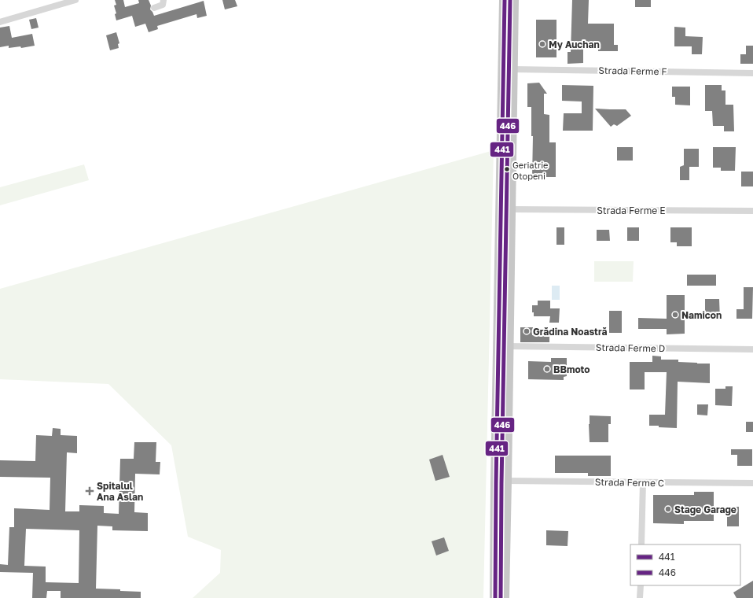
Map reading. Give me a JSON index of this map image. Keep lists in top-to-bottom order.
{
  "streets": {
    "street": [
      "Strada Ferme F",
      "Strada Ferme E",
      "Strada Ferme D",
      "Strada Ferme C"
    ]
  },
  "places": {
    "other": [
      "My Auchan",
      "Geriatrie Otopeni",
      "Namicon",
      "Grădina Noastră",
      "BBmoto",
      "Stage Garage"
    ],
    "health": ["Spitalul Ana Aslan"]
  },
  "lines": ["transit line 441", "transit line 446"],
  "legend": ["441", "446"]
}
